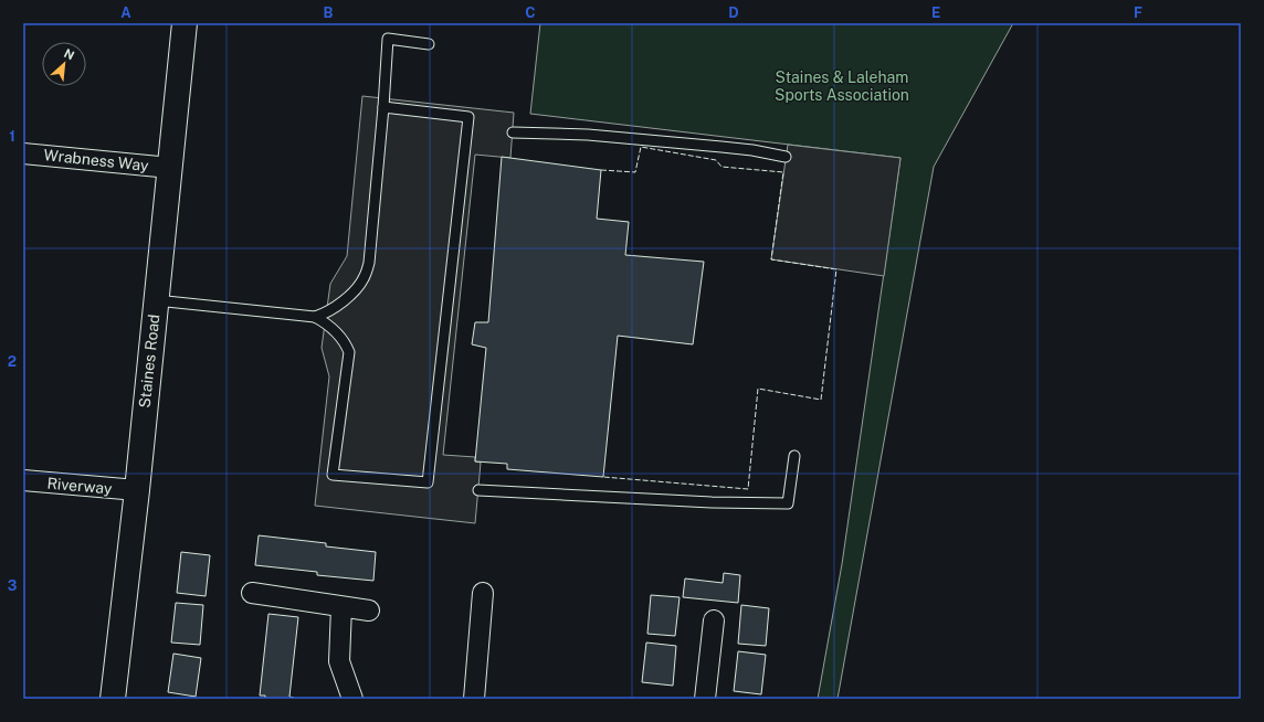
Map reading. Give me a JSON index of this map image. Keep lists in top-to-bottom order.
{
  "streets": {
    "main road": ["Staines Road"],
    "street": ["Wrabness Way", "Riverway"]
  },
  "crossings": [
    ["Wrabness Way", "Staines Road"],
    ["Staines Road", "Riverway"]
  ],
  "parks": ["Staines & Laleham Sports Association"],
  "north": "top right",
  "grid": {
    "columns": [
      "A",
      "B",
      "C",
      "D",
      "E",
      "F"
    ],
    "rows": ["1", "2", "3"]
  }
}
